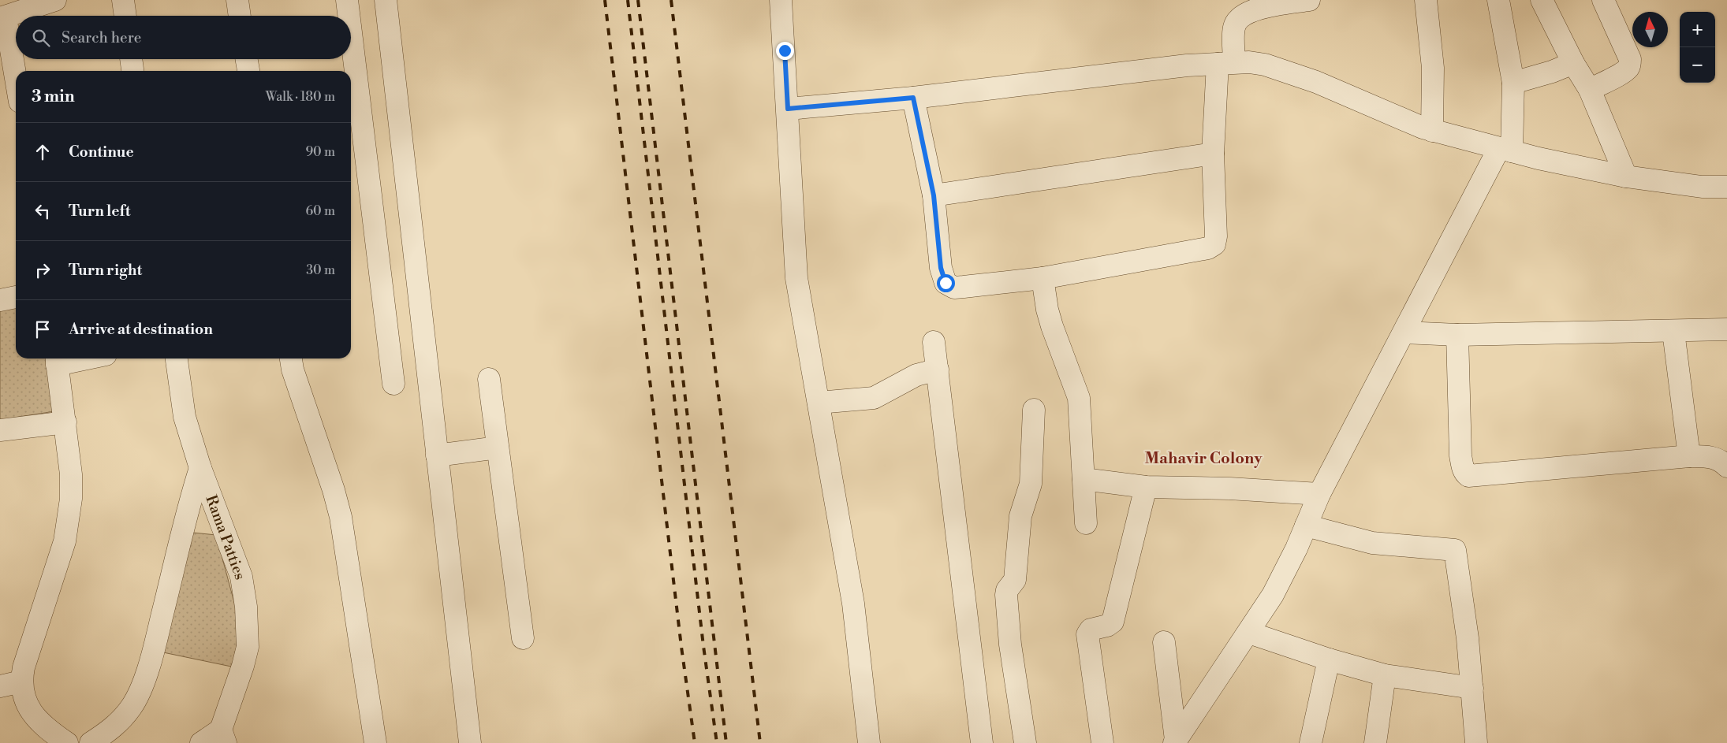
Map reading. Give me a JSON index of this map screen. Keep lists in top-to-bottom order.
{
  "streets": {
    "street": ["Rama Patties"]
  },
  "districts": ["Mahavir Colony"],
  "north": "top",
  "page": {
    "map_buttons": ["+", "−"],
    "search": "Search here",
    "heading": ["3 min", "Walk · 180 m"],
    "list": [
      ["Continue", "90 m"],
      ["Turn left", "60 m"],
      ["Turn right", "30 m"],
      "Arrive at destination"
    ]
  }
}
